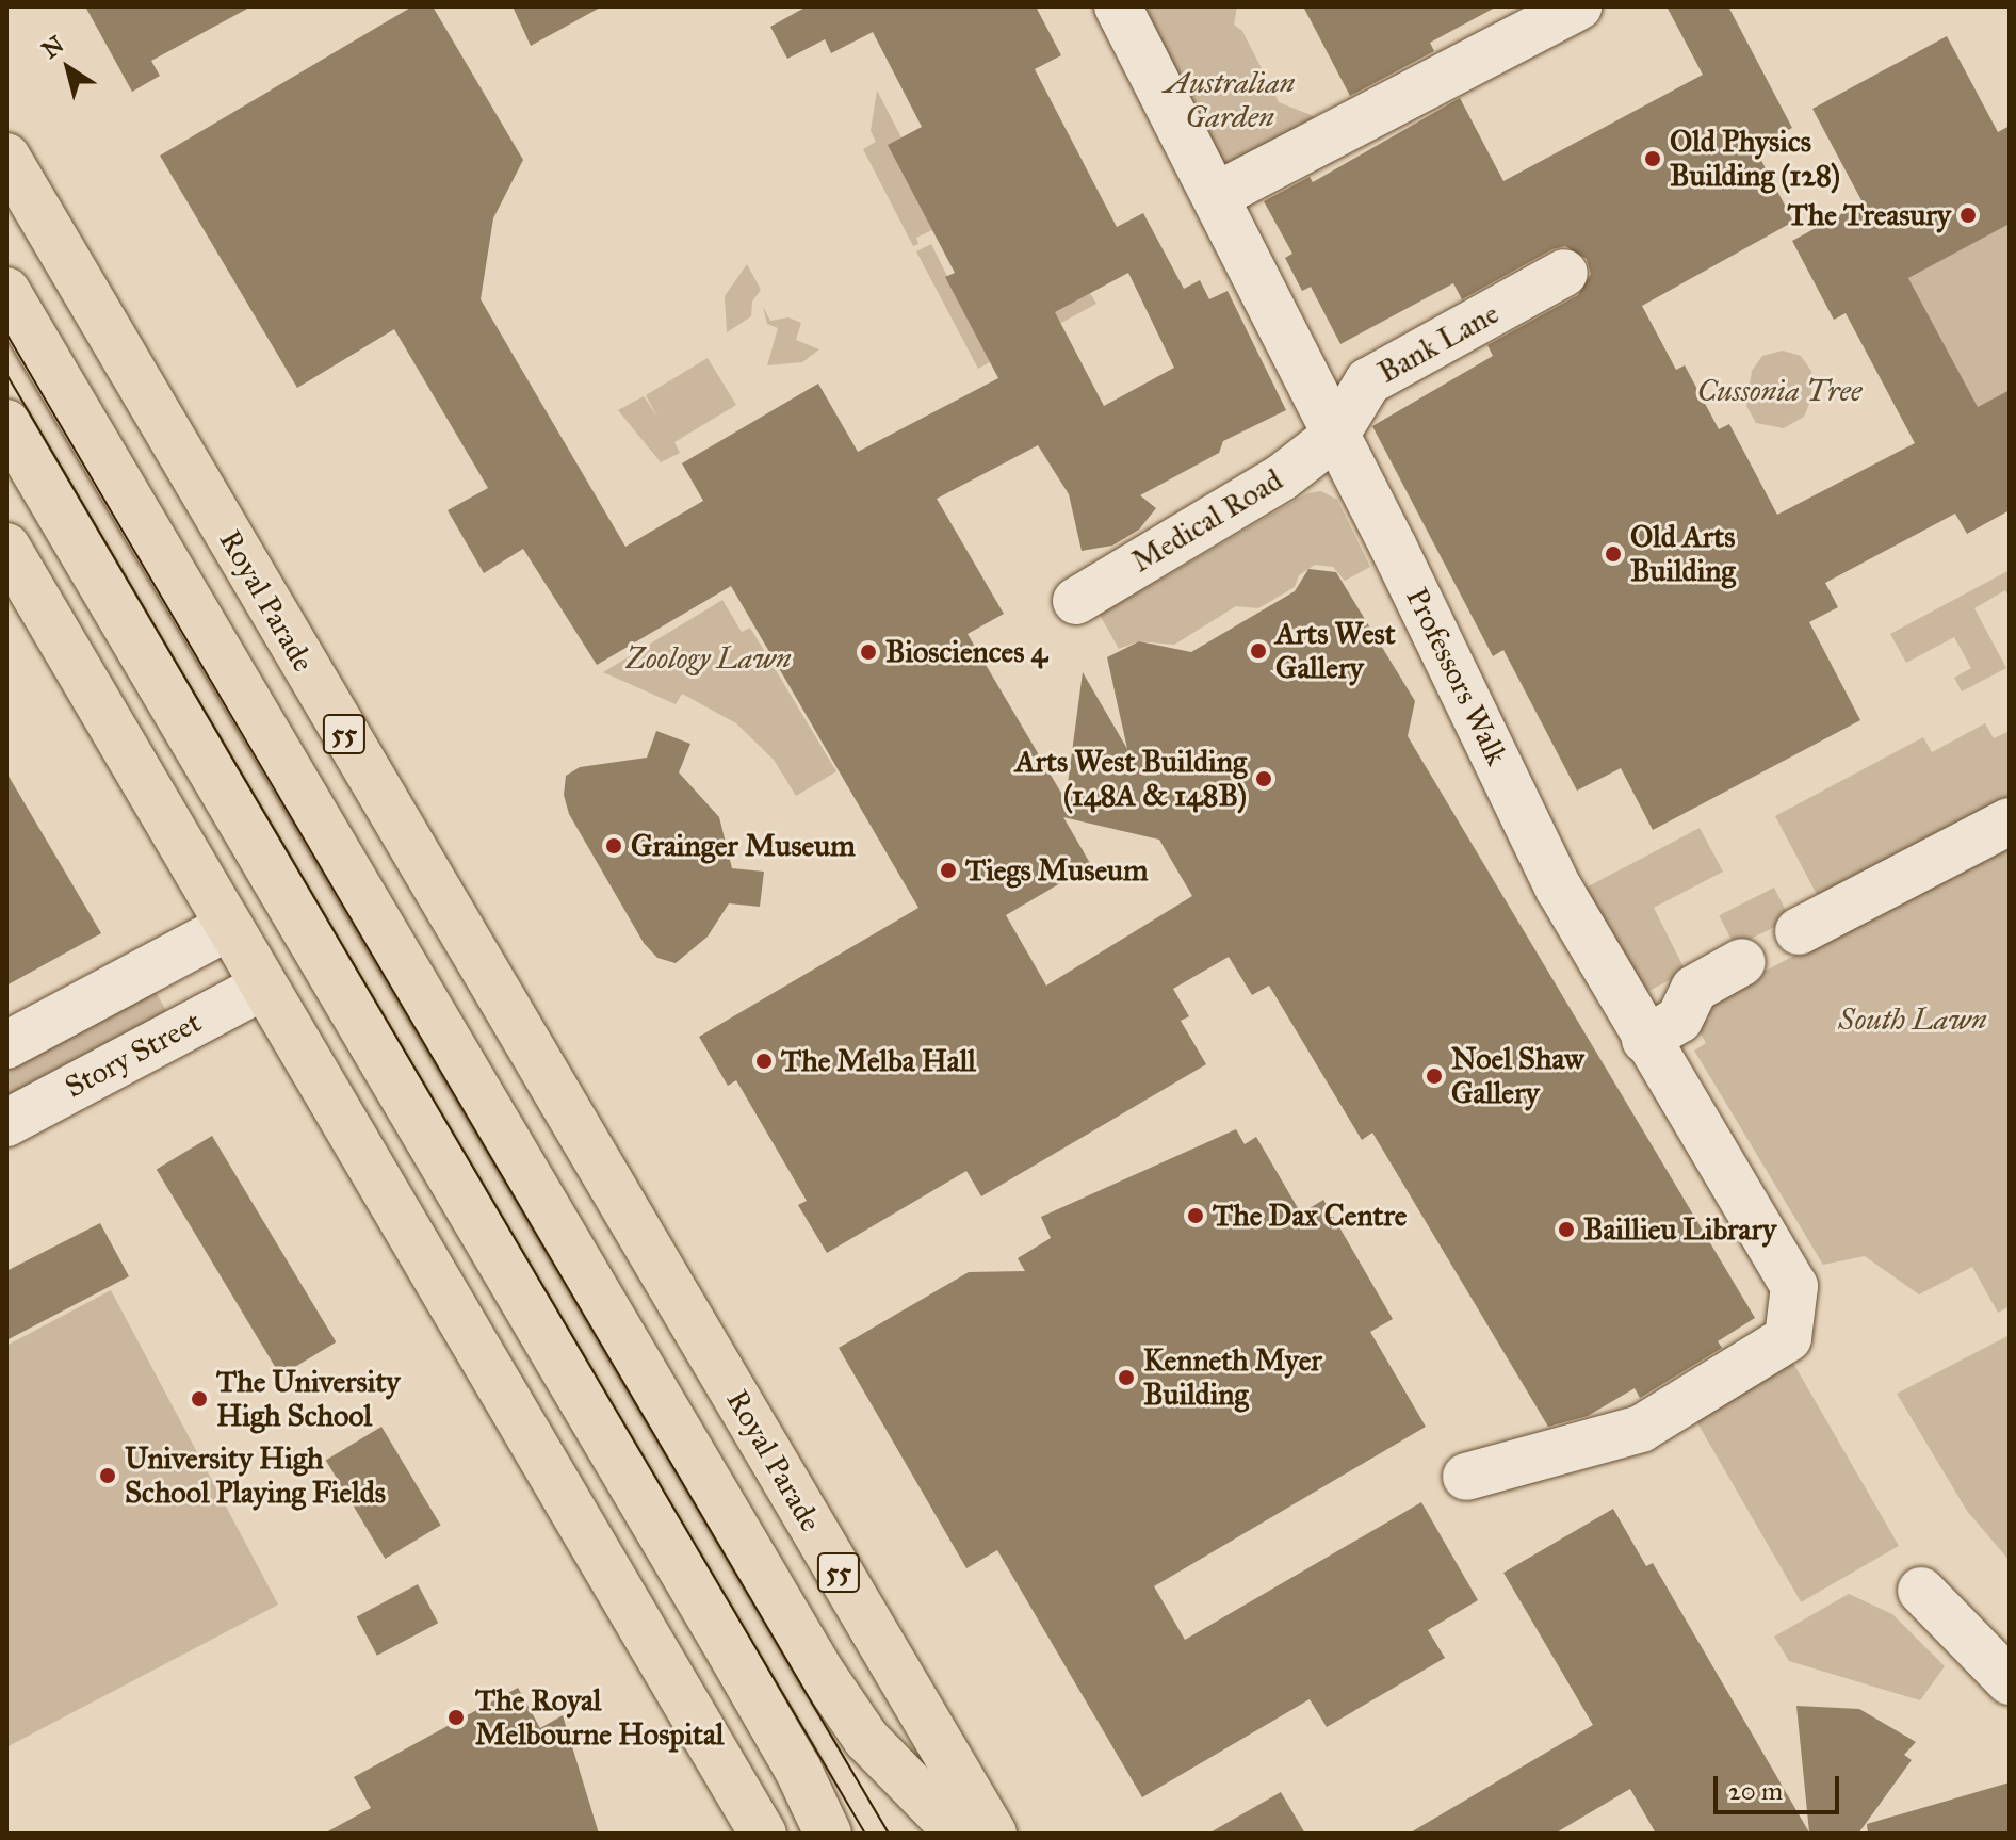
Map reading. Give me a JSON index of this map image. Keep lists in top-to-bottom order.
{
  "streets": {
    "main road": ["Royal Parade", "55"],
    "street": [
      "Bank Lane",
      "Medical Road",
      "Professors Walk",
      "Story Street"
    ]
  },
  "crossings": [
    ["Bank Lane", "Medical Road"],
    ["Bank Lane", "Professors Walk"],
    ["Medical Road", "Professors Walk"]
  ],
  "parks": [
    "Australian Garden",
    "Cussonia Tree",
    "Zoology Lawn",
    "South Lawn"
  ],
  "places": [
    "Old Physics Building (128)",
    "The Treasury",
    "Old Arts Building",
    "Arts West Gallery",
    "Biosciences 4",
    "Arts West Building (148A & 148B)",
    "Grainger Museum",
    "Tiegs Museum",
    "The Melba Hall",
    "Noel Shaw Gallery",
    "The Dax Centre",
    "Baillieu Library",
    "Kenneth Myer Building",
    "The University High School",
    "University High School Playing Fields",
    "The Royal Melbourne Hospital"
  ],
  "scale_bar": "20 m",
  "north": "top left"
}
